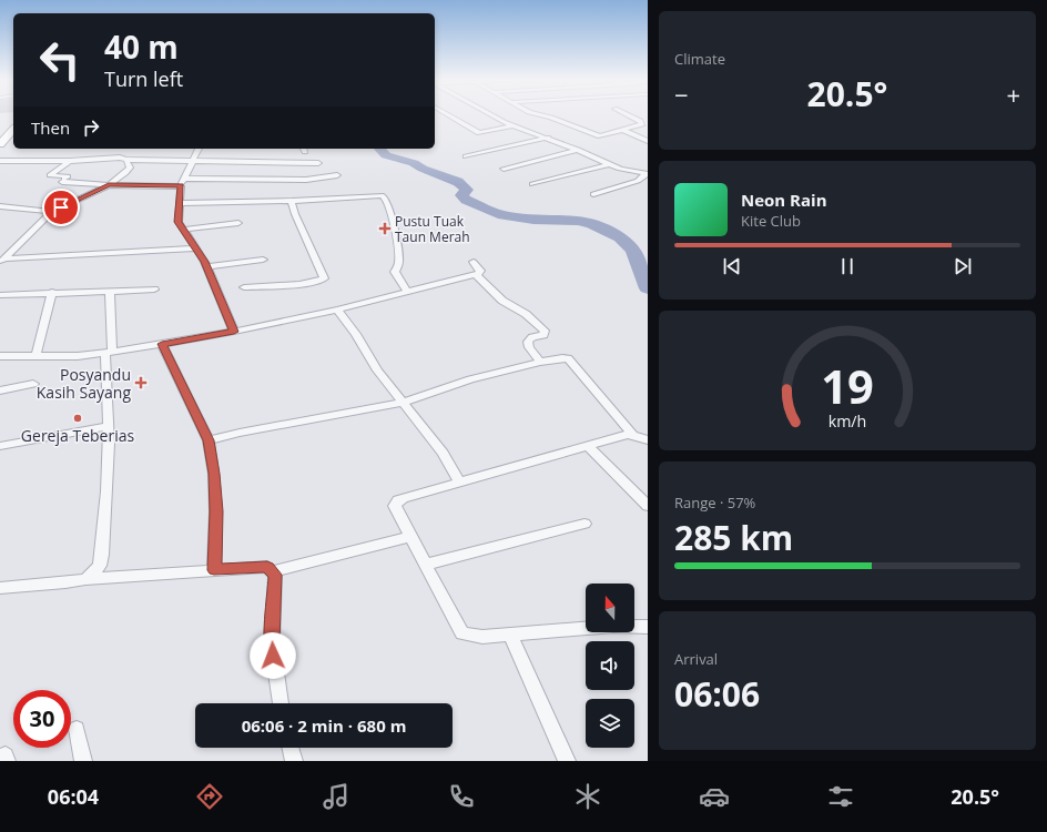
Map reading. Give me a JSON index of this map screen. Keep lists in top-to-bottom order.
{
  "places": {
    "health": ["Pustu Tuak Taun Merah", "Posyandu Kasih Sayang"],
    "other": ["Gereja Teberias"]
  },
  "north": "top",
  "page": {
    "tile": [
      "Climate",
      ["Range · 57%", "285 km"],
      ["Arrival", "06:06"]
    ],
    "turn": ["40 m", "Turn left"],
    "heat": ["−", "20.5°", "+"],
    "then": "Then",
    "song": ["Neon Rain", "Kite Club"],
    "limit": "30",
    "trip": "06:06 · 2 min · 680 m",
    "tabs": ["06:04", "20.5°"],
    "gauge": ["19", "km/h"]
  }
}
